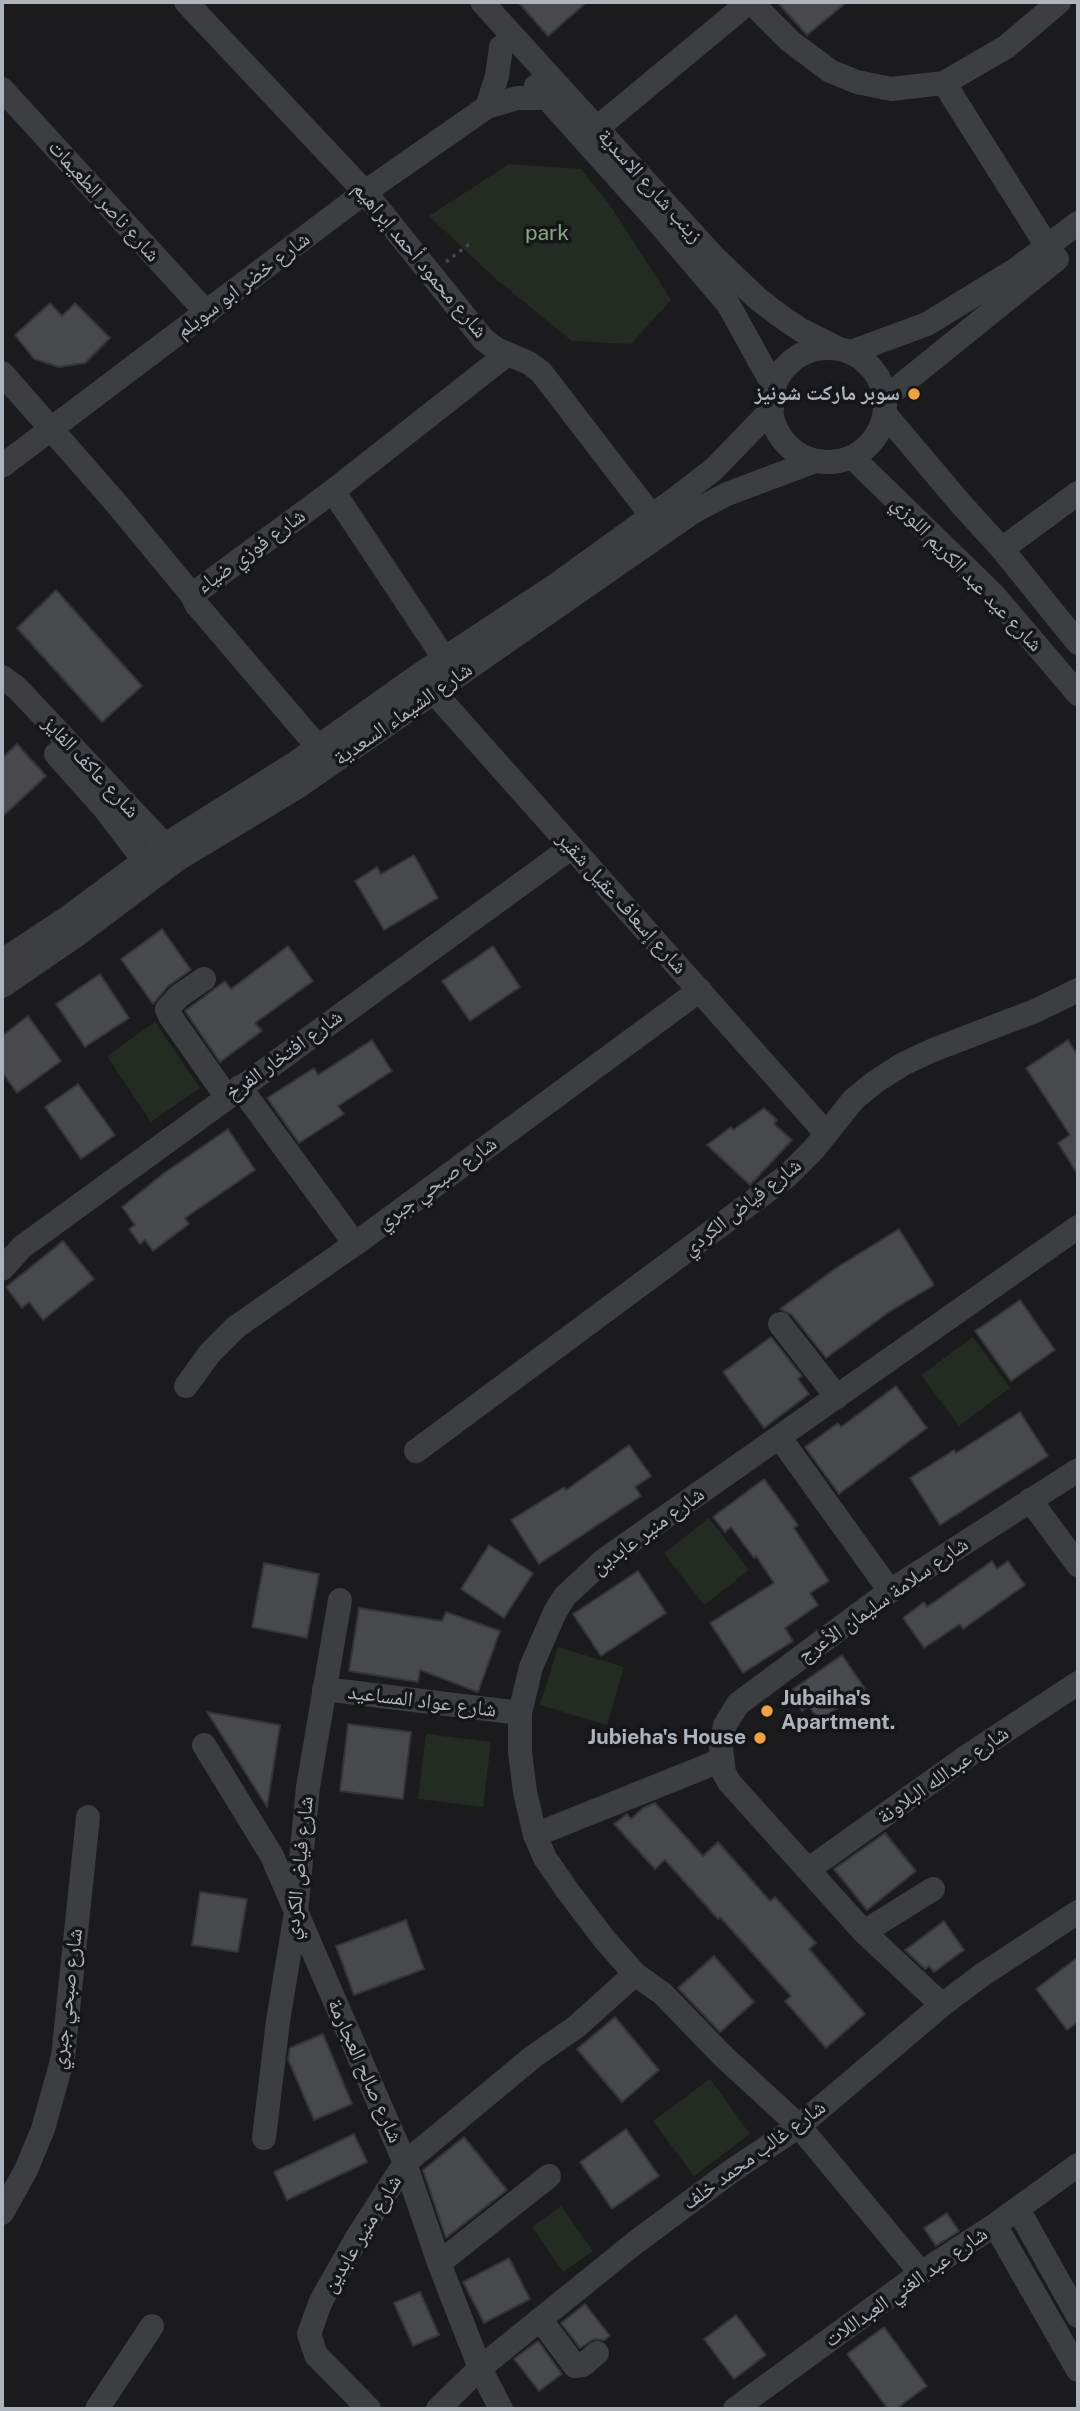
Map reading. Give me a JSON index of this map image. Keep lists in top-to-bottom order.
{
  "streets": {
    "street": [
      "زينب شارع الاسدية",
      "شارع ناصر الطعيمات",
      "شارع محمود أحمد إبراهيم",
      "شارع خضر ابو سويلم",
      "شارع فوزي ضياء",
      "شارع عيد عبد الكريم اللوزي",
      "شارع الشيماء السعدية",
      "شارع عاكف الفايز",
      "شارع إسعاف عقيل شقير",
      "شارع افتخار الفرخ",
      "شارع صبحي جبري",
      "شارع فياض الكردي",
      "شارع منير عابدين",
      "شارع سلامة سليمان الأعرج",
      "شارع عواد المساعيد",
      "شارع عبدالله البلاونة",
      "شارع صالح العجارمة",
      "شارع غالب محمد خلف",
      "شارع عبد الغني العبداللات"
    ]
  },
  "crossings": [
    ["زينب شارع الاسدية", "شارع خضر ابو سويلم"],
    ["زينب شارع الاسدية", "شارع عيد عبد الكريم اللوزي"],
    ["زينب شارع الاسدية", "شارع الشيماء السعدية"],
    ["شارع ناصر الطعيمات", "شارع خضر ابو سويلم"],
    ["شارع محمود أحمد إبراهيم", "شارع خضر ابو سويلم"],
    ["شارع محمود أحمد إبراهيم", "شارع فوزي ضياء"],
    ["شارع محمود أحمد إبراهيم", "شارع الشيماء السعدية"],
    ["شارع خضر ابو سويلم", "شارع فوزي ضياء"],
    ["شارع عيد عبد الكريم اللوزي", "شارع الشيماء السعدية"],
    ["شارع الشيماء السعدية", "شارع عاكف الفايز"],
    ["شارع الشيماء السعدية", "شارع إسعاف عقيل شقير"],
    ["شارع إسعاف عقيل شقير", "شارع افتخار الفرخ"],
    ["شارع إسعاف عقيل شقير", "شارع صبحي جبري"],
    ["شارع إسعاف عقيل شقير", "شارع فياض الكردي"],
    ["شارع فياض الكردي", "شارع عواد المساعيد"],
    ["شارع فياض الكردي", "شارع صالح العجارمة"],
    ["شارع منير عابدين", "شارع عواد المساعيد"],
    ["شارع منير عابدين", "شارع صالح العجارمة"],
    ["شارع منير عابدين", "شارع غالب محمد خلف"],
    ["شارع منير عابدين", "شارع عبد الغني العبداللات"],
    ["شارع سلامة سليمان الأعرج", "شارع عبدالله البلاونة"],
    ["شارع سلامة سليمان الأعرج", "شارع غالب محمد خلف"],
    ["شارع صالح العجارمة", "شارع غالب محمد خلف"]
  ],
  "parks": ["park"],
  "places": ["سوبر ماركت شونيز", "Jubaiha's Apartment.", "Jubieha's House"]
}
